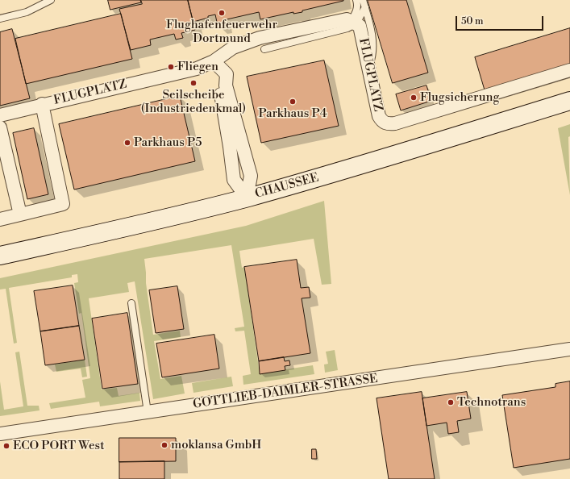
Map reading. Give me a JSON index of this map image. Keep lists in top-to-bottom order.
{
  "streets": {
    "main road": ["CHAUSSEE"],
    "street": ["FLUGPLATZ", "GOTTLIEB-DAIMLER-STRASSE"]
  },
  "places": [
    "Flughafenfeuerwehr Dortmund",
    "Fliegen",
    "Seilscheibe (Industriedenkmal)",
    "Flugsicherung",
    "Parkhaus P4",
    "Parkhaus P5",
    "Technotrans",
    "moklansa GmbH",
    "ECO PORT West"
  ],
  "scale_bar": "50 m"
}
